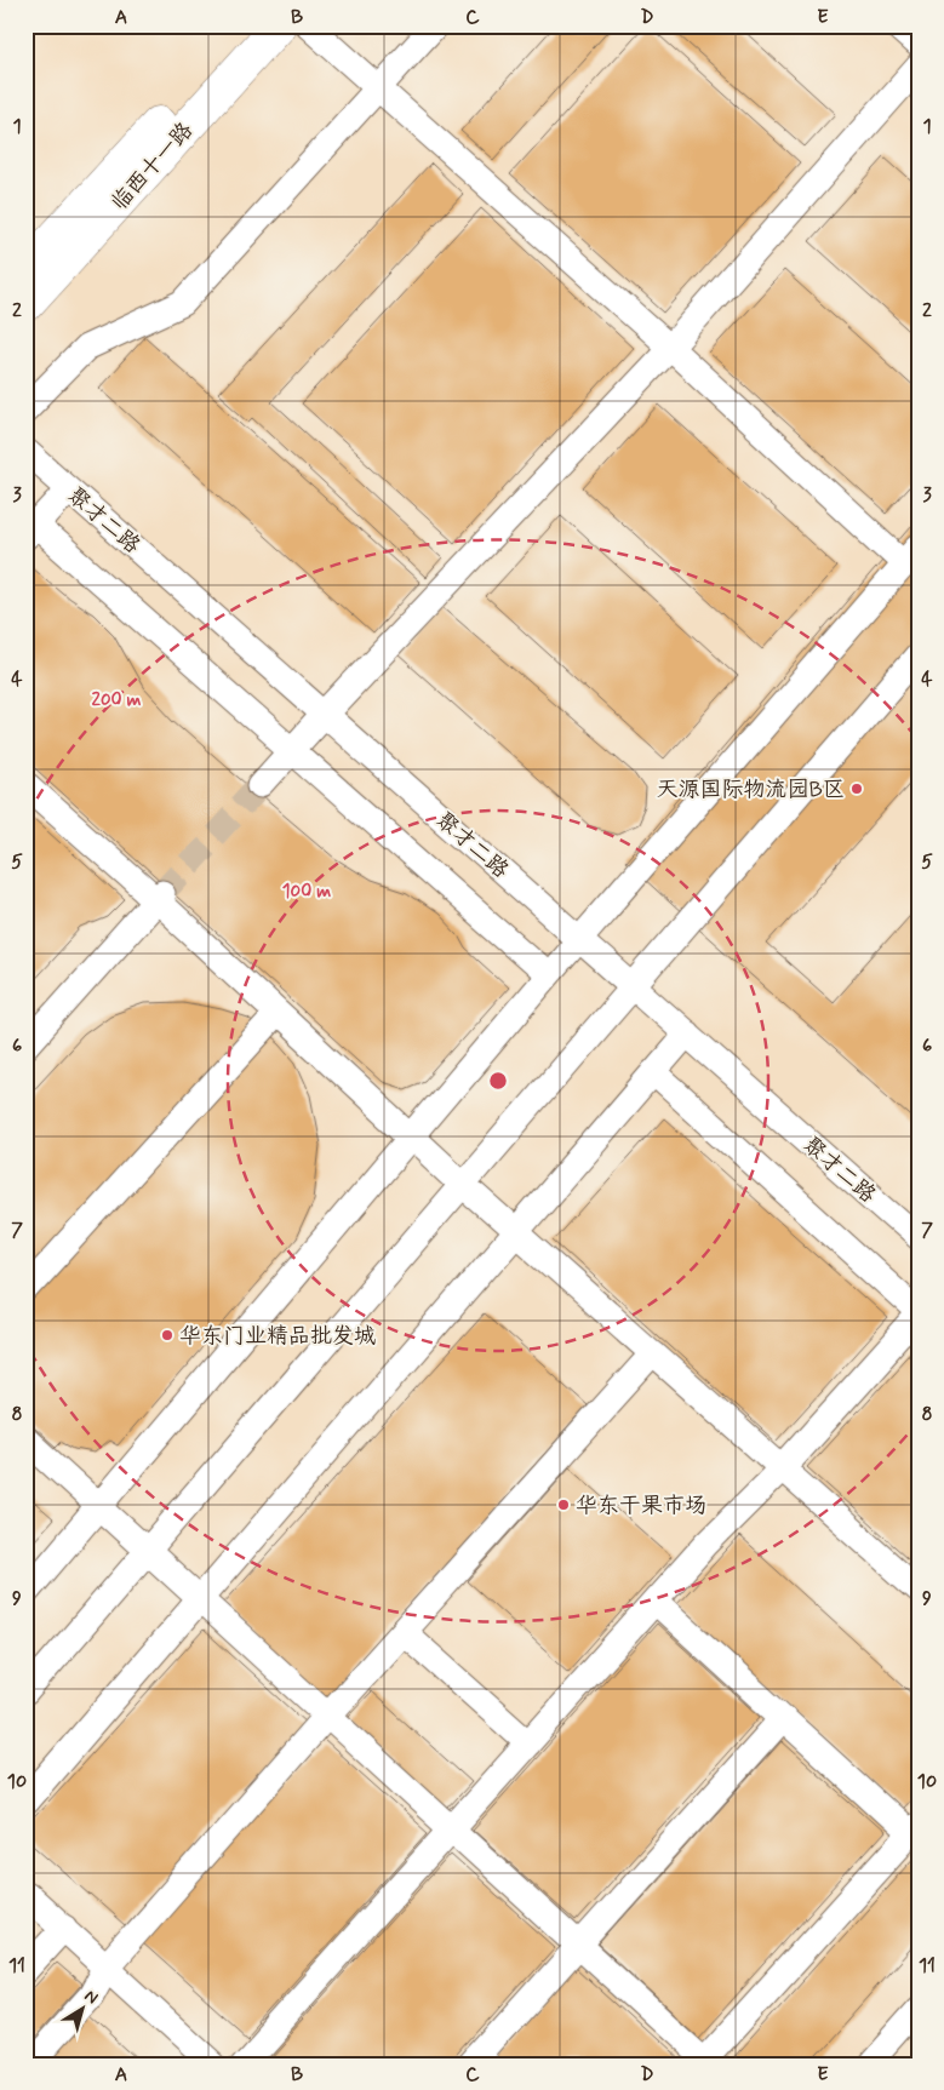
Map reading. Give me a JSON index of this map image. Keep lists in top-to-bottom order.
{
  "streets": {
    "main road": ["临西十一路"],
    "street": ["聚才二路"]
  },
  "places": ["天源国际物流园B区", "华东门业精品批发城", "华东干果市场"],
  "north": "top right",
  "grid": {
    "columns": [
      "A",
      "B",
      "C",
      "D",
      "E"
    ],
    "rows": [
      "1",
      "2",
      "3",
      "4",
      "5",
      "6",
      "7",
      "8",
      "9",
      "10",
      "11"
    ]
  },
  "rings": ["200 m", "100 m"]
}
